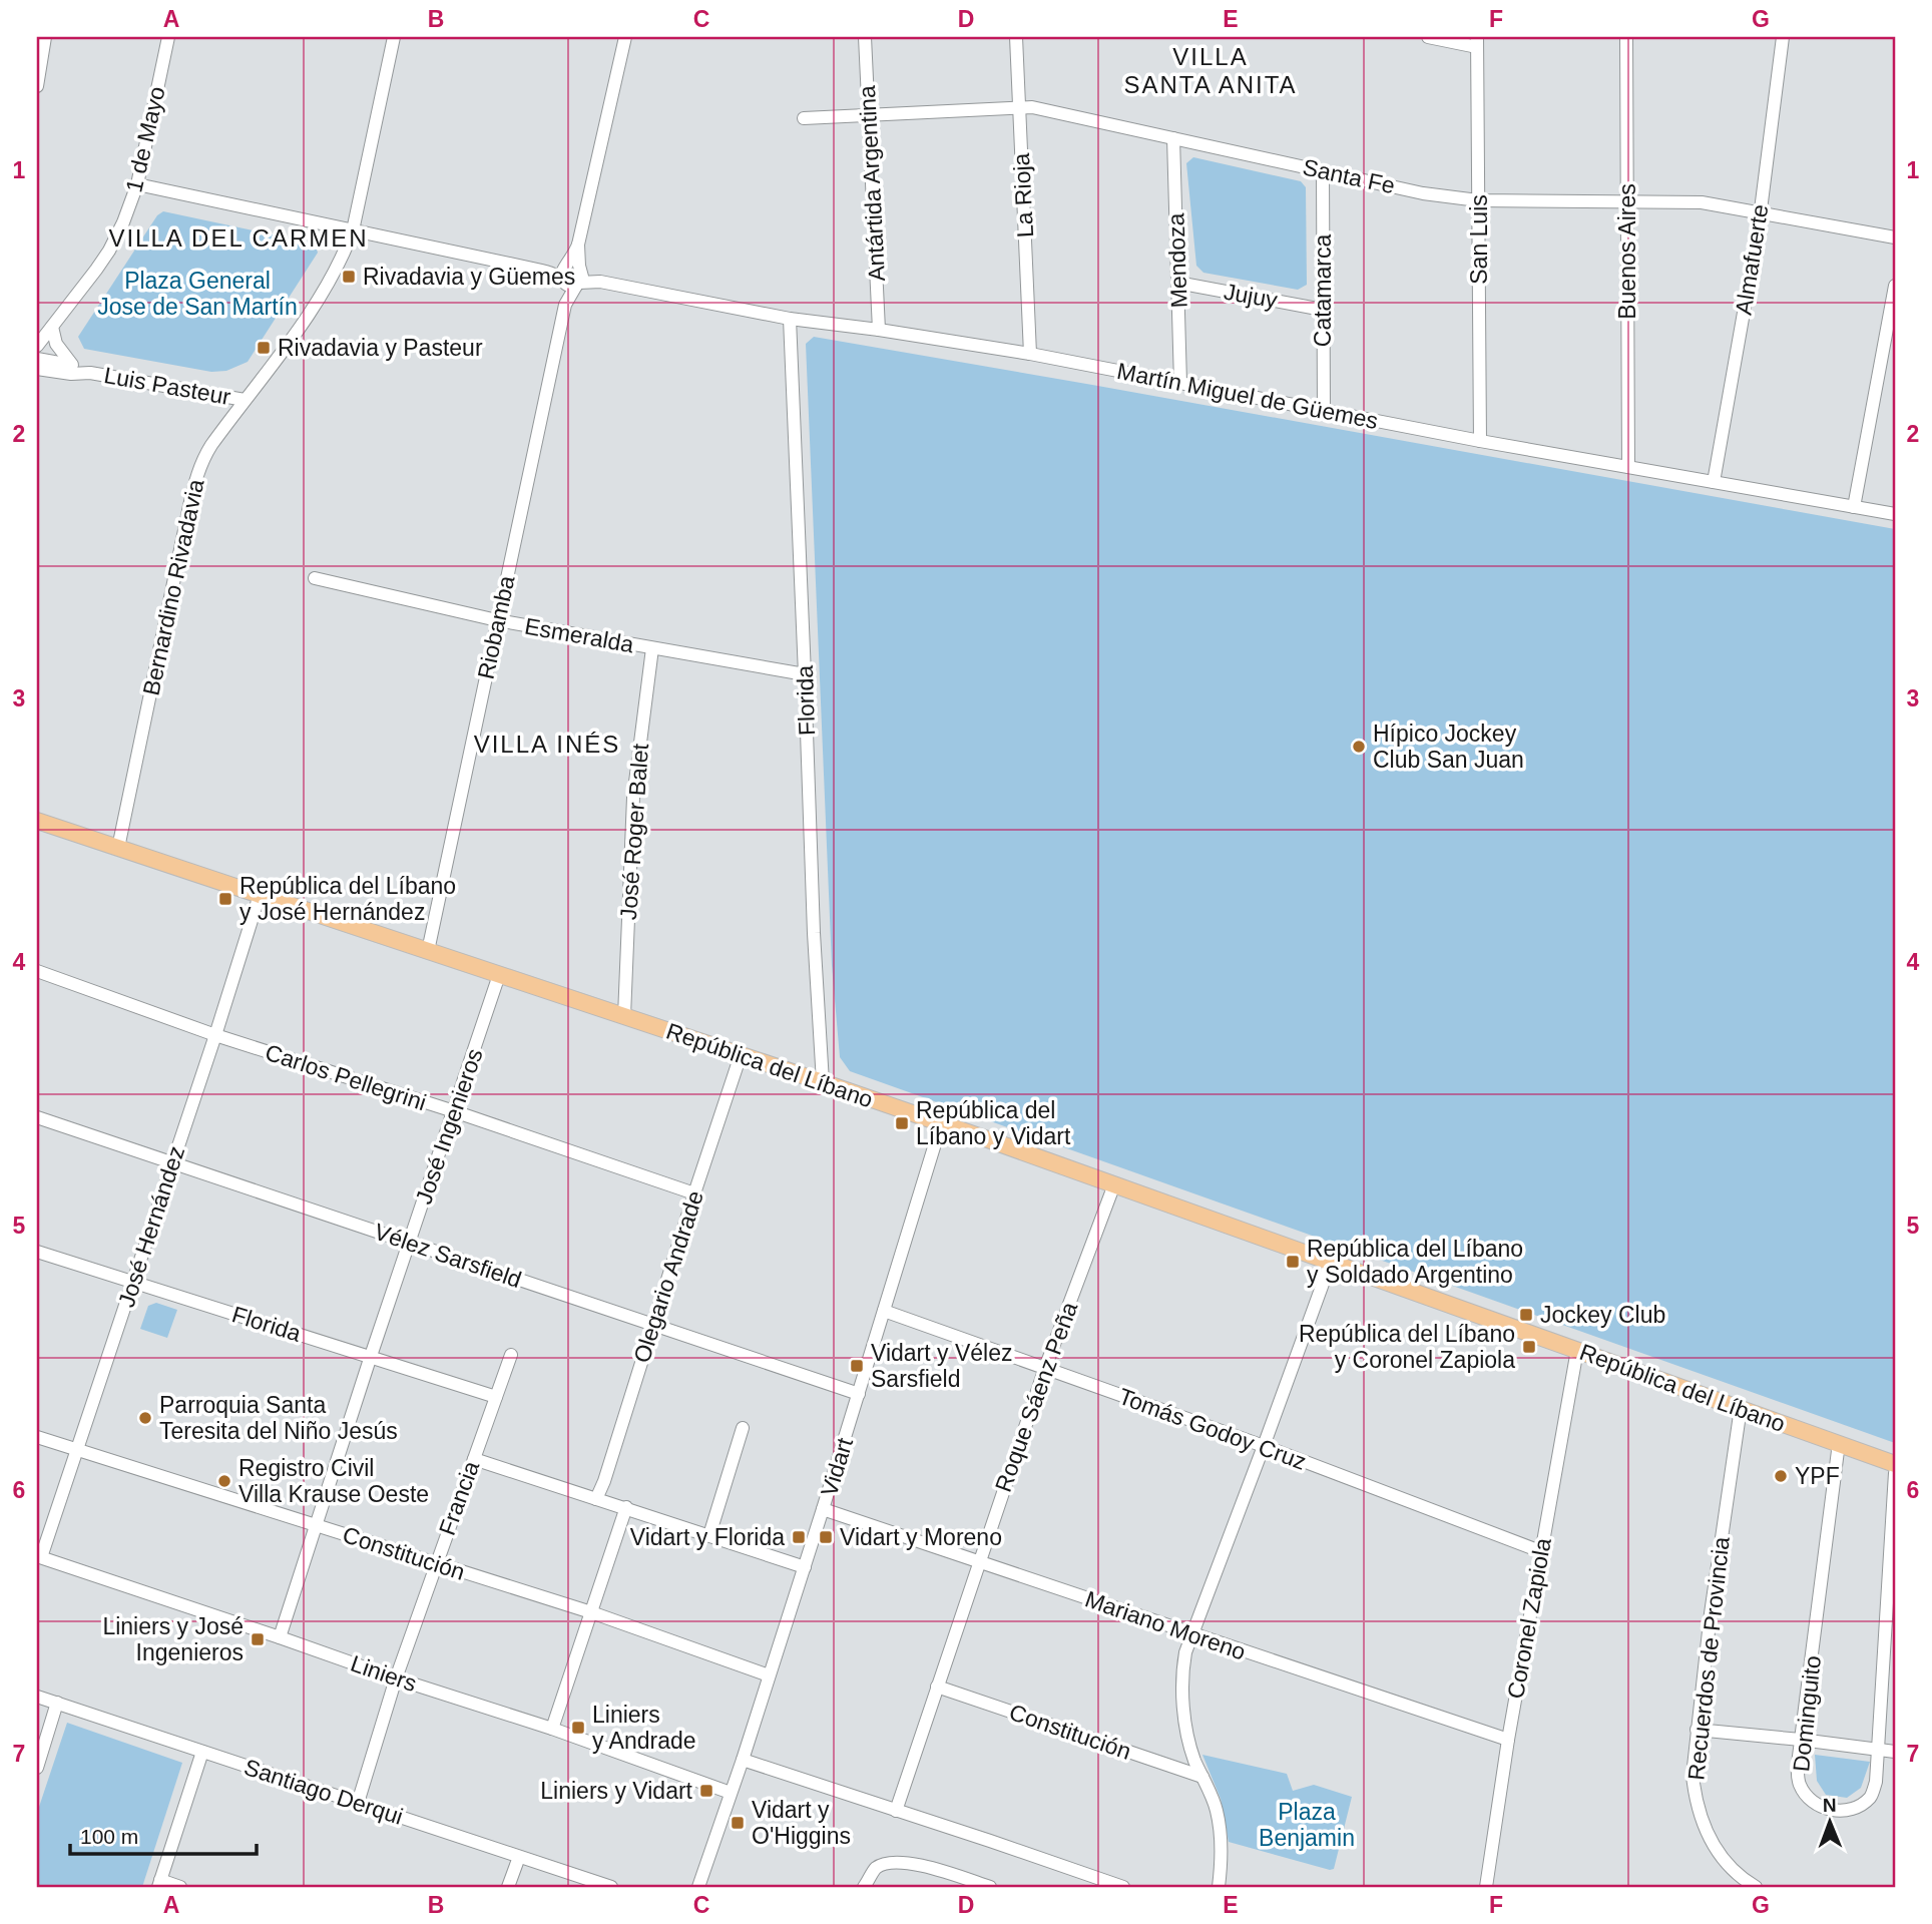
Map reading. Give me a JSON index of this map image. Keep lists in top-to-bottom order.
{
  "streets": {
    "main road": ["República del Líbano"],
    "street": [
      "1 de Mayo",
      "Santa Fe",
      "Antártida Argentina",
      "La Rioja",
      "San Luis",
      "Buenos Aires",
      "Almafuerte",
      "Mendoza",
      "Catamarca",
      "Jujuy",
      "Luis Pasteur",
      "Martín Miguel de Güemes",
      "Bernardino Rivadavia",
      "Riobamba",
      "Esmeralda",
      "Florida",
      "José Roger Balet",
      "Carlos Pellegrini",
      "José Ingenieros",
      "José Hernández",
      "Vélez Sarsfield",
      "Olegario Andrade",
      "Roque Sáenz Peña",
      "Tomás Godoy Cruz",
      "Vidart",
      "Francia",
      "Constitución",
      "Coronel Zapiola",
      "Mariano Moreno",
      "Recuerdos de Provincia",
      "Liniers",
      "Dominguito",
      "Santiago Derqui"
    ]
  },
  "crossings": [
    ["1 de Mayo", "Luis Pasteur"],
    ["Santa Fe", "Antártida Argentina"],
    ["Santa Fe", "La Rioja"],
    ["Santa Fe", "San Luis"],
    ["Santa Fe", "Buenos Aires"],
    ["Santa Fe", "Almafuerte"],
    ["Santa Fe", "Mendoza"],
    ["Santa Fe", "Catamarca"],
    ["Antártida Argentina", "Martín Miguel de Güemes"],
    ["La Rioja", "Martín Miguel de Güemes"],
    ["San Luis", "Martín Miguel de Güemes"],
    ["Buenos Aires", "Martín Miguel de Güemes"],
    ["Almafuerte", "Martín Miguel de Güemes"],
    ["Mendoza", "Jujuy"],
    ["Mendoza", "Martín Miguel de Güemes"],
    ["Catamarca", "Jujuy"],
    ["Catamarca", "Martín Miguel de Güemes"],
    ["Luis Pasteur", "Bernardino Rivadavia"],
    ["Martín Miguel de Güemes", "Riobamba"],
    ["Martín Miguel de Güemes", "Florida"],
    ["Bernardino Rivadavia", "República del Líbano"],
    ["Riobamba", "Esmeralda"],
    ["Riobamba", "República del Líbano"],
    ["Esmeralda", "Florida"],
    ["Esmeralda", "José Roger Balet"],
    ["Florida", "República del Líbano"],
    ["Florida", "José Ingenieros"],
    ["Florida", "José Hernández"],
    ["Florida", "Francia"],
    ["José Roger Balet", "República del Líbano"],
    ["República del Líbano", "José Ingenieros"],
    ["República del Líbano", "José Hernández"],
    ["República del Líbano", "Olegario Andrade"],
    ["República del Líbano", "Roque Sáenz Peña"],
    ["República del Líbano", "Vidart"],
    ["República del Líbano", "Coronel Zapiola"],
    ["República del Líbano", "Recuerdos de Provincia"],
    ["República del Líbano", "Dominguito"],
    ["Carlos Pellegrini", "José Ingenieros"],
    ["Carlos Pellegrini", "José Hernández"],
    ["Carlos Pellegrini", "Olegario Andrade"],
    ["José Ingenieros", "Vélez Sarsfield"],
    ["José Ingenieros", "Constitución"],
    ["José Ingenieros", "Liniers"],
    ["José Hernández", "Vélez Sarsfield"],
    ["José Hernández", "Constitución"],
    ["José Hernández", "Liniers"],
    ["Vélez Sarsfield", "Olegario Andrade"],
    ["Vélez Sarsfield", "Vidart"],
    ["Roque Sáenz Peña", "Tomás Godoy Cruz"],
    ["Roque Sáenz Peña", "Constitución"],
    ["Roque Sáenz Peña", "Mariano Moreno"],
    ["Tomás Godoy Cruz", "Vidart"],
    ["Tomás Godoy Cruz", "Coronel Zapiola"],
    ["Vidart", "Constitución"],
    ["Vidart", "Mariano Moreno"],
    ["Vidart", "Liniers"],
    ["Francia", "Constitución"],
    ["Francia", "Liniers"],
    ["Francia", "Santiago Derqui"],
    ["Coronel Zapiola", "Mariano Moreno"]
  ],
  "districts": ["VILLA SANTA ANITA", "VILLA DEL CARMEN", "VILLA INÉS"],
  "parks": ["Plaza General Jose de San Martín", "Plaza Benjamin"],
  "places": {
    "transit": [
      "Rivadavia y Güemes",
      "Rivadavia y Pasteur",
      "República del Líbano y José Hernández",
      "República del Líbano y Vidart",
      "República del Líbano y Soldado Argentino",
      "Jockey Club",
      "República del Líbano y Coronel Zapiola",
      "Vidart y Vélez Sarsfield",
      "Vidart y Florida",
      "Vidart y Moreno",
      "Liniers y José Ingenieros",
      "Liniers y Andrade",
      "Liniers y Vidart",
      "Vidart y O'Higgins"
    ],
    "other": [
      "Hípico Jockey Club San Juan",
      "Parroquia Santa Teresita del Niño Jesús",
      "YPF",
      "Registro Civil Villa Krause Oeste"
    ]
  },
  "scale_bar": "100 m",
  "north": "top",
  "grid": {
    "columns": [
      "A",
      "B",
      "C",
      "D",
      "E",
      "F",
      "G"
    ],
    "rows": [
      "1",
      "2",
      "3",
      "4",
      "5",
      "6",
      "7"
    ]
  }
}
